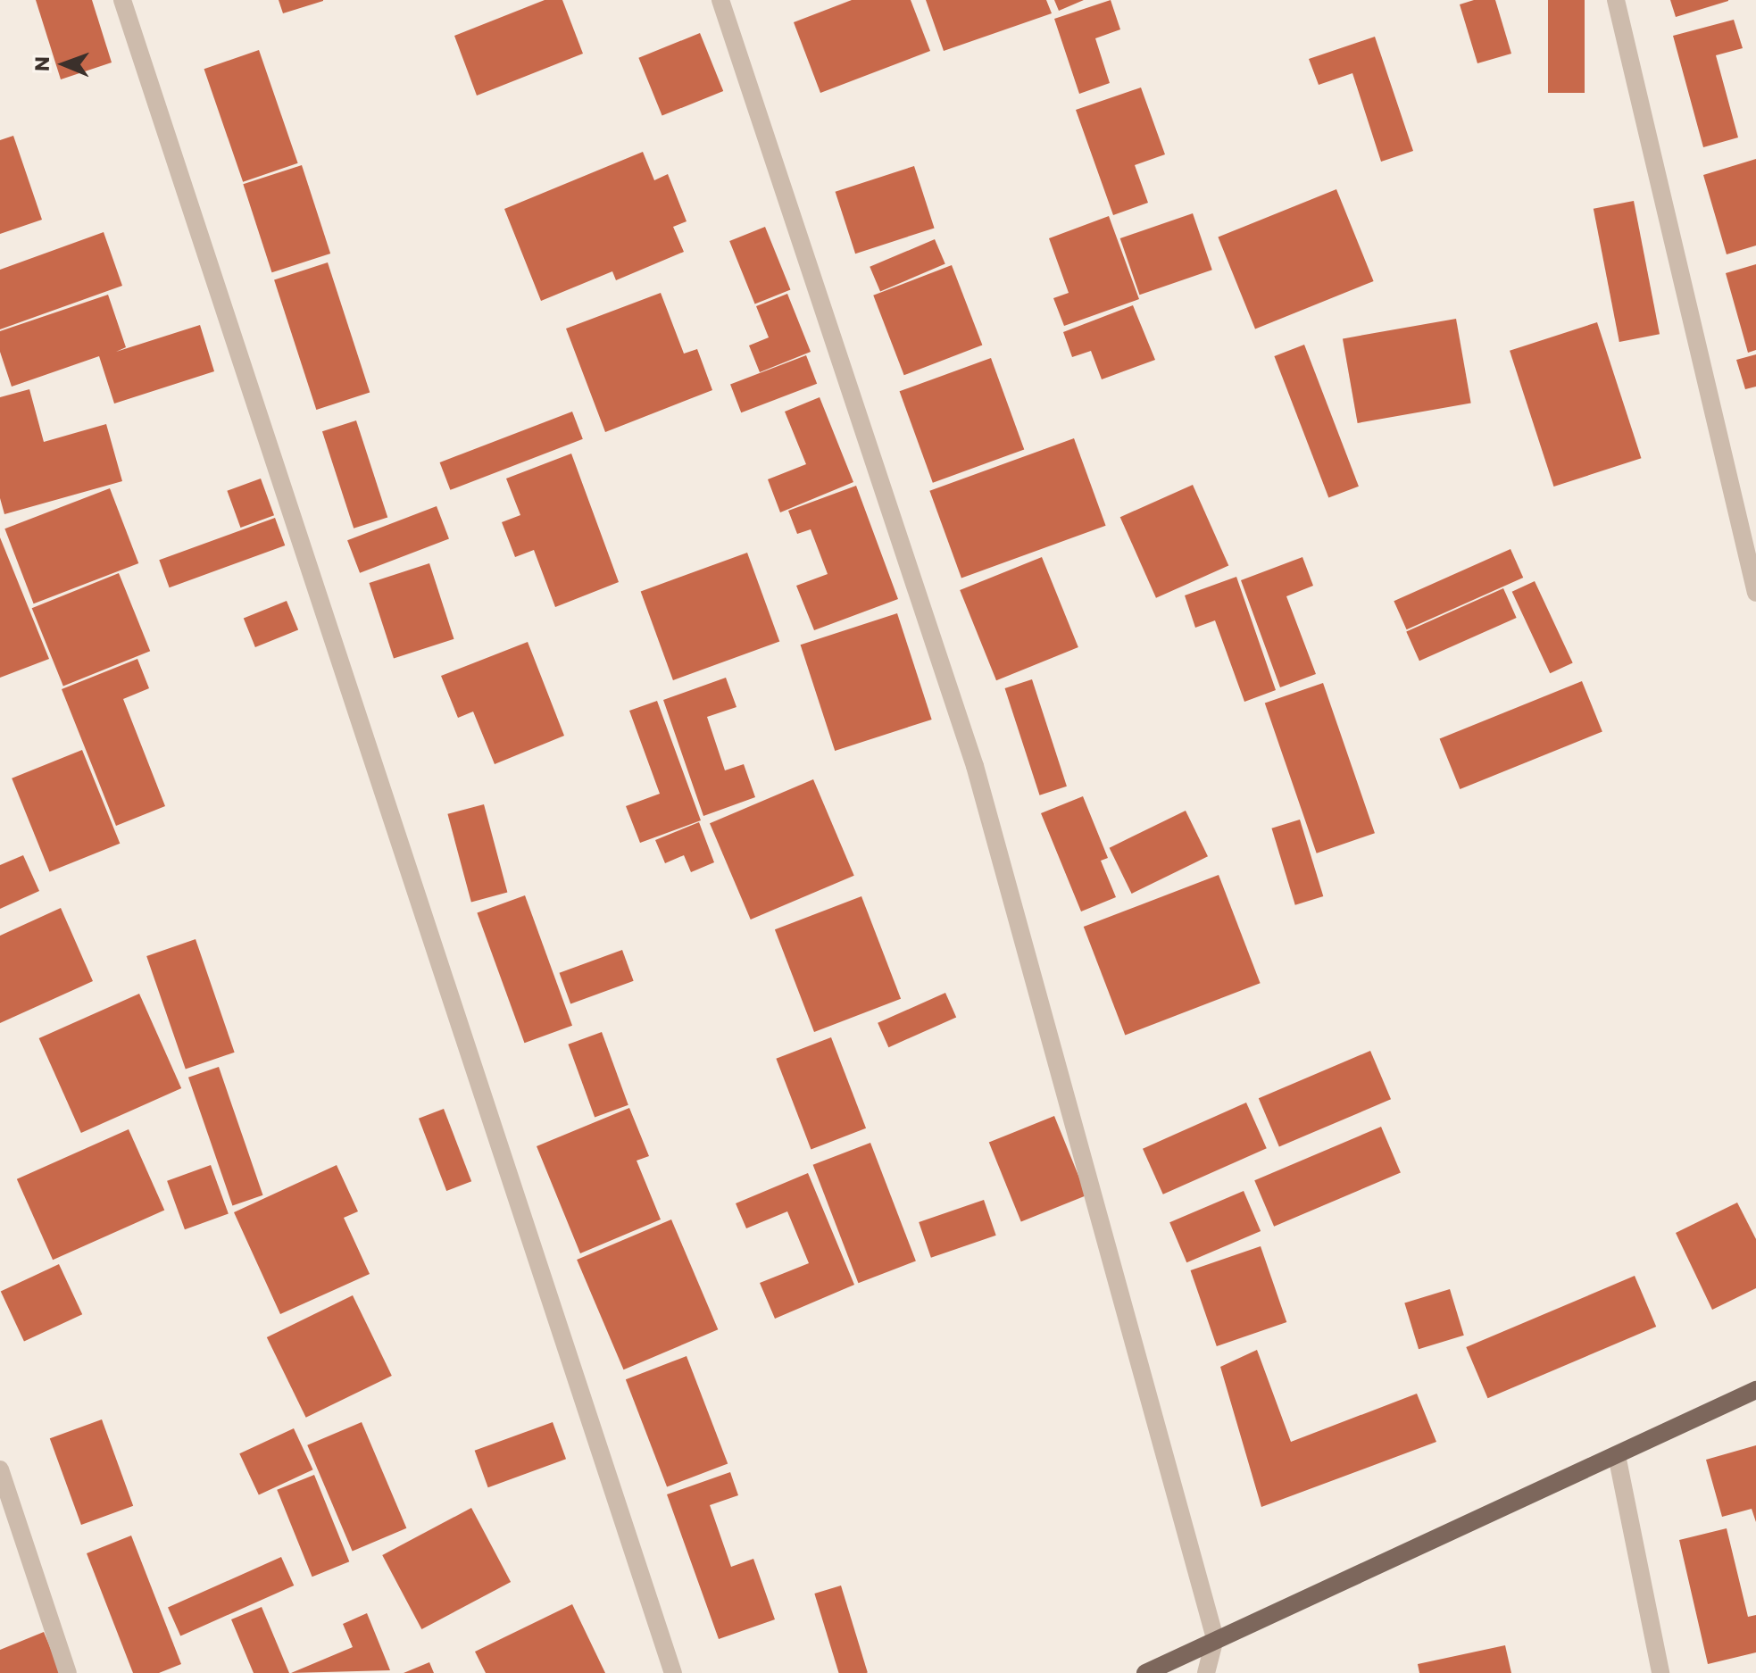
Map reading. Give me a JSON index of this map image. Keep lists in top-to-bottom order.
{
  "north": "left"
}
